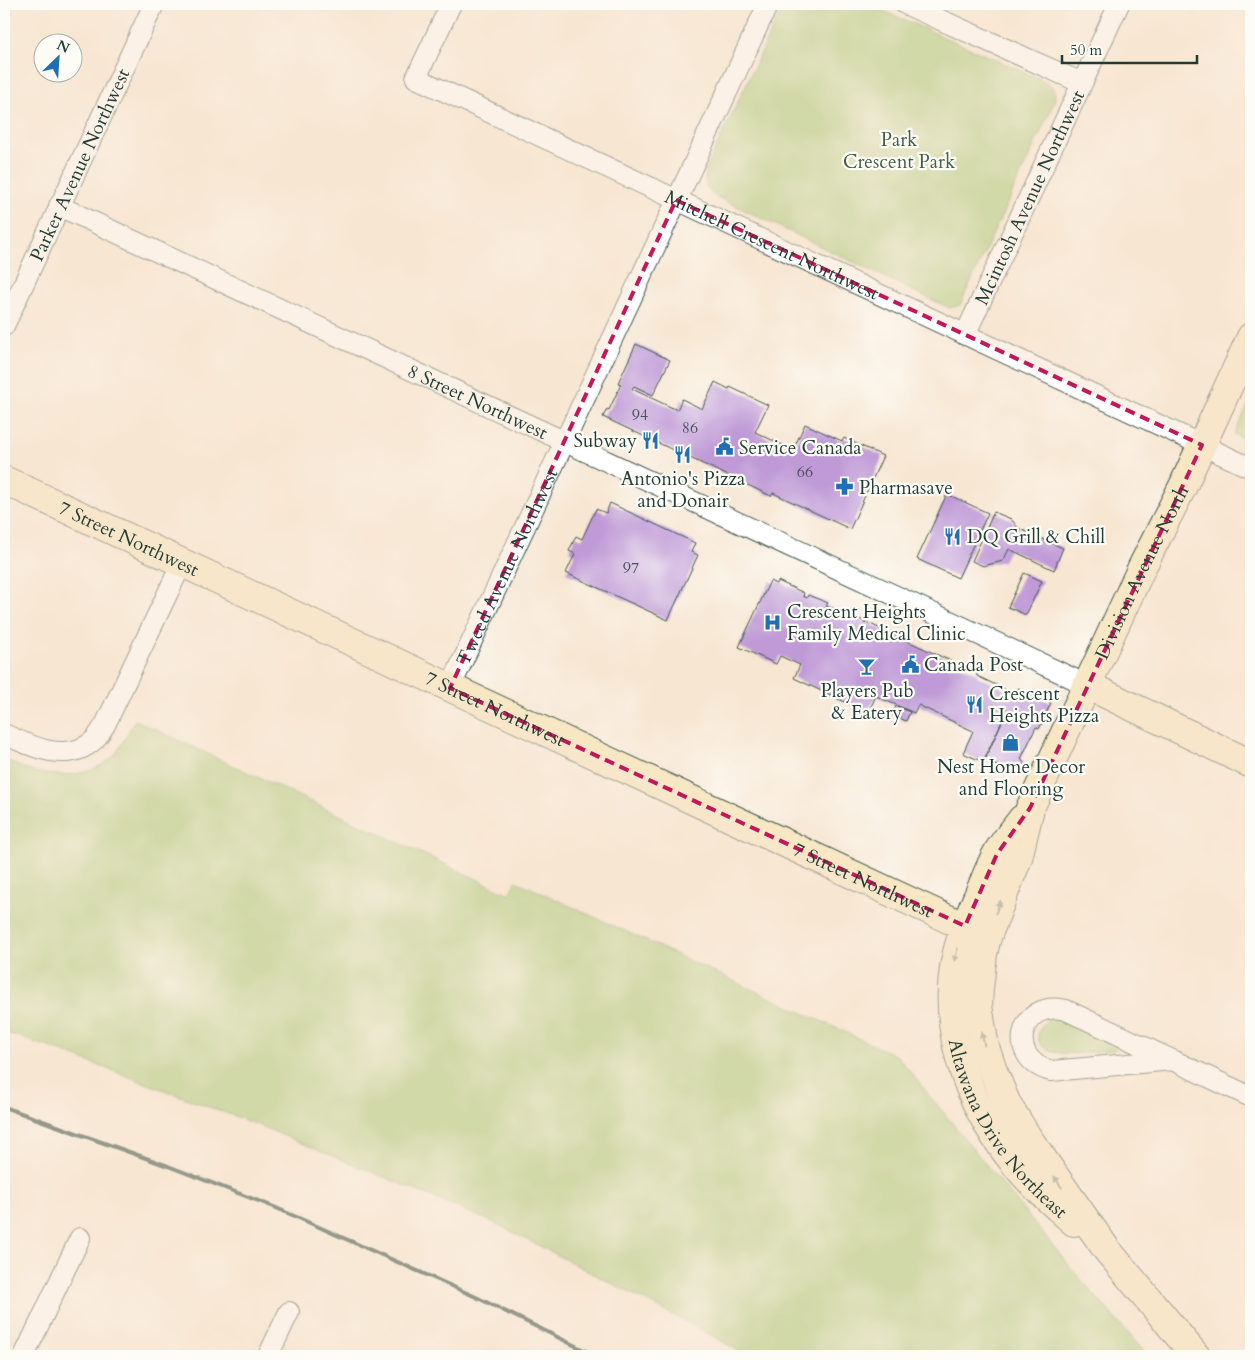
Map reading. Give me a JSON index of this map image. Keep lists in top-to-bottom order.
{
  "streets": {
    "street": [
      "Parker Avenue Northwest",
      "Mcintosh Avenue Northwest",
      "Mitchell Crescent Northwest",
      "8 Street Northwest",
      "7 Street Northwest",
      "Tweed Avenue Northwest",
      "Division Avenue North",
      "Altawana Drive Northeast"
    ]
  },
  "crossings": [
    ["Parker Avenue Northwest", "8 Street Northwest"],
    ["Mcintosh Avenue Northwest", "Mitchell Crescent Northwest"],
    ["Mitchell Crescent Northwest", "Tweed Avenue Northwest"],
    ["Mitchell Crescent Northwest", "Division Avenue North"],
    ["8 Street Northwest", "Tweed Avenue Northwest"],
    ["8 Street Northwest", "Division Avenue North"],
    ["7 Street Northwest", "Tweed Avenue Northwest"],
    ["7 Street Northwest", "Division Avenue North"],
    ["Division Avenue North", "Altawana Drive Northeast"]
  ],
  "parks": ["Park Crescent Park"],
  "places": {
    "restaurant": [
      "Subway",
      "Antonio's Pizza and Donair",
      "DQ Grill & Chill",
      "Crescent Heights Pizza"
    ],
    "public building": ["Service Canada", "Canada Post"],
    "pharmacy": ["Pharmasave"],
    "hospital": ["Crescent Heights Family Medical Clinic"],
    "bar": ["Players Pub & Eatery"],
    "shop": ["Nest Home Decor and Flooring"]
  },
  "house_numbers": [
    "94",
    "86",
    "66",
    "97"
  ],
  "scale_bar": "50 m",
  "north": "top right"
}
